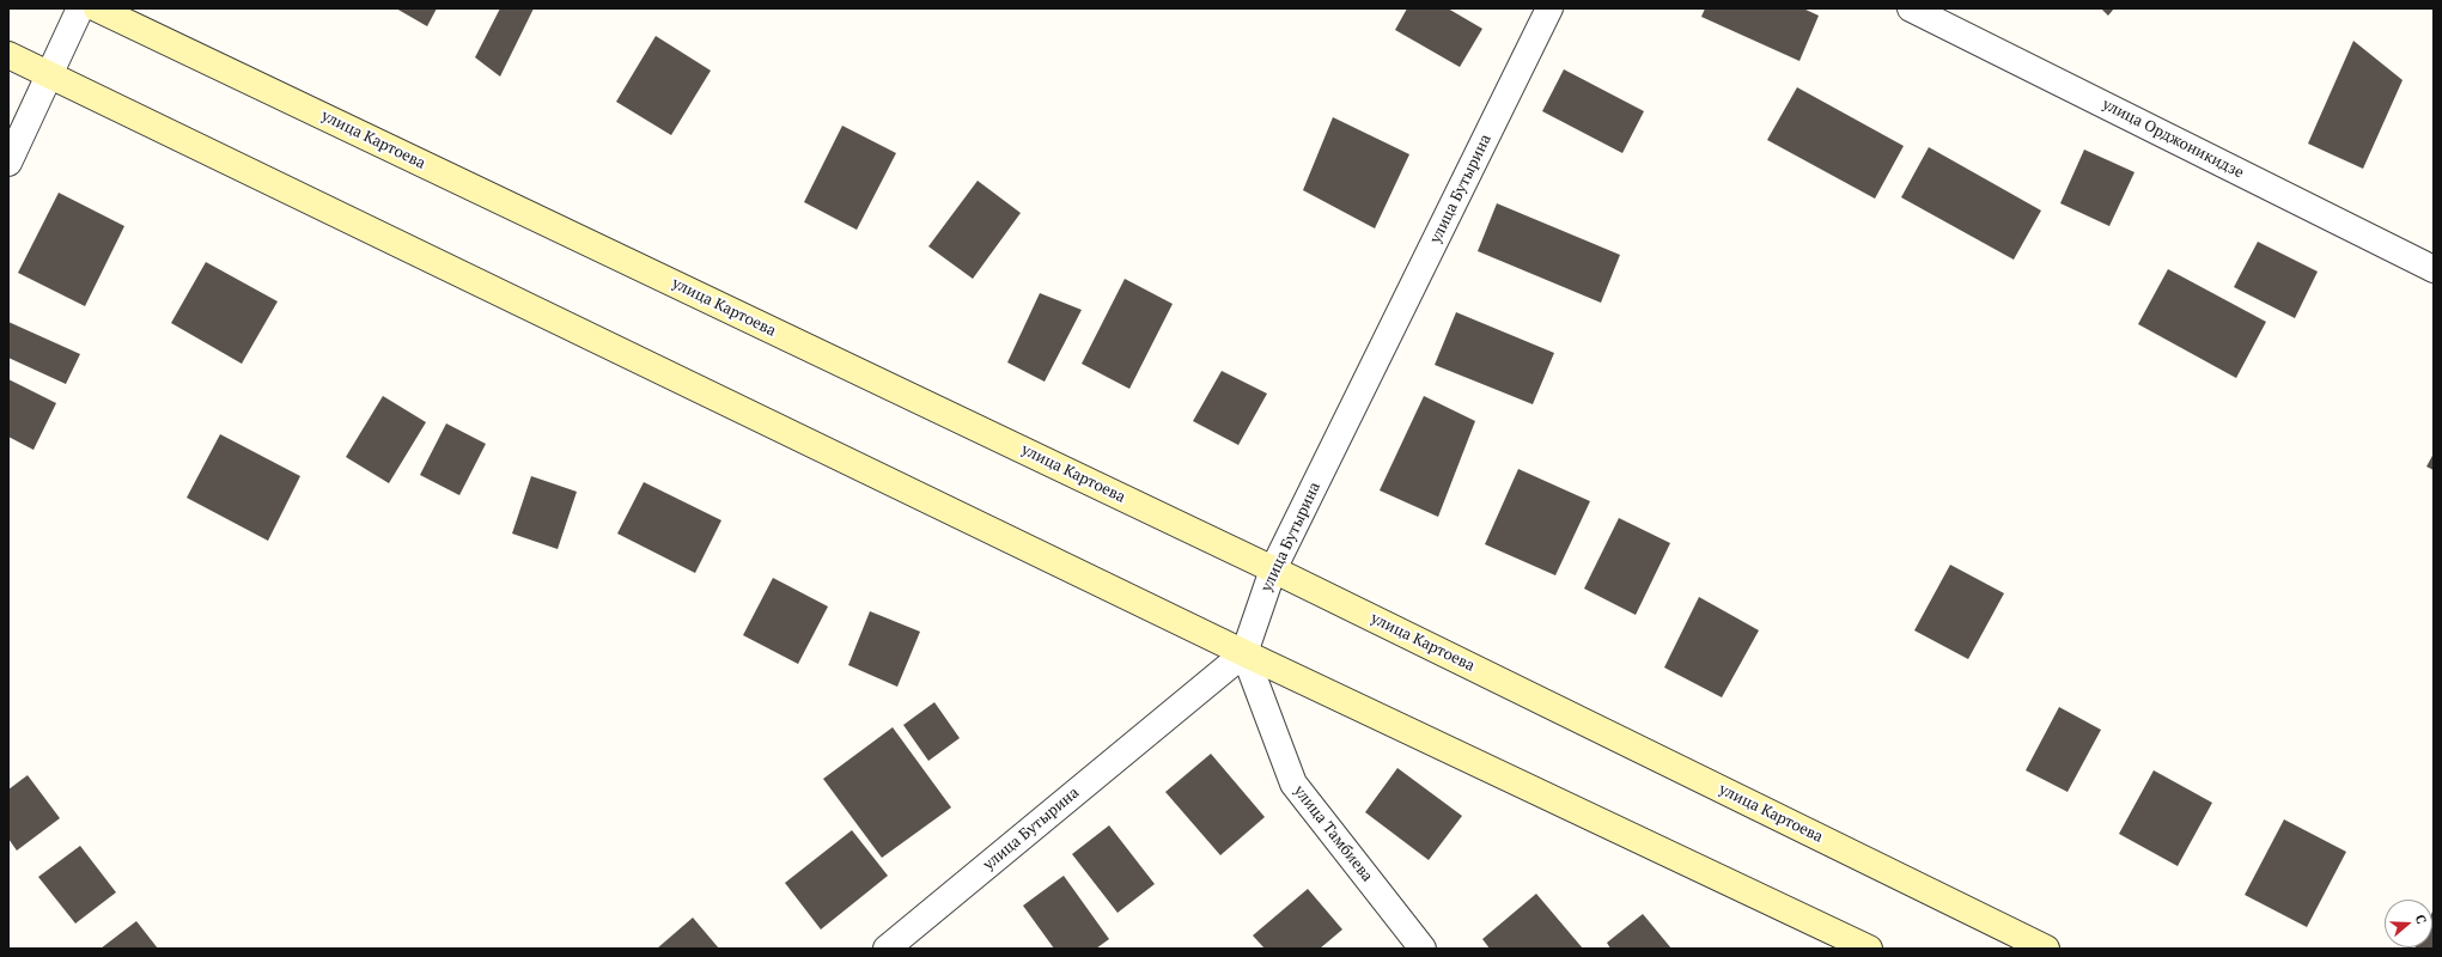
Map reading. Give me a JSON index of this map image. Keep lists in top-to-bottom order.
{
  "streets": {
    "main road": ["улица Картоева"],
    "street": ["улица Орджоникидзе", "улица Бутырина", "улица Тамбиева"]
  },
  "crossings": [
    ["улица Картоева", "улица Бутырина"],
    ["улица Бутырина", "улица Тамбиева"]
  ],
  "north": "right"
}
